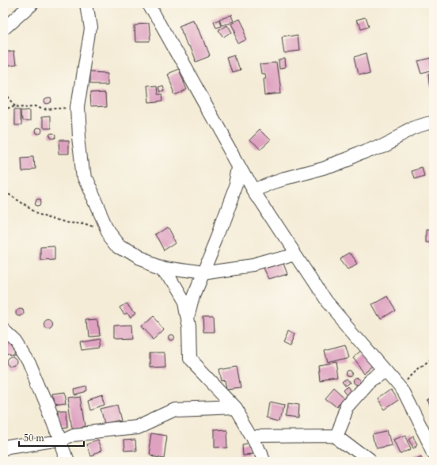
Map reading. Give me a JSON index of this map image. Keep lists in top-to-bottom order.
{
  "scale_bar": "50 m"
}
